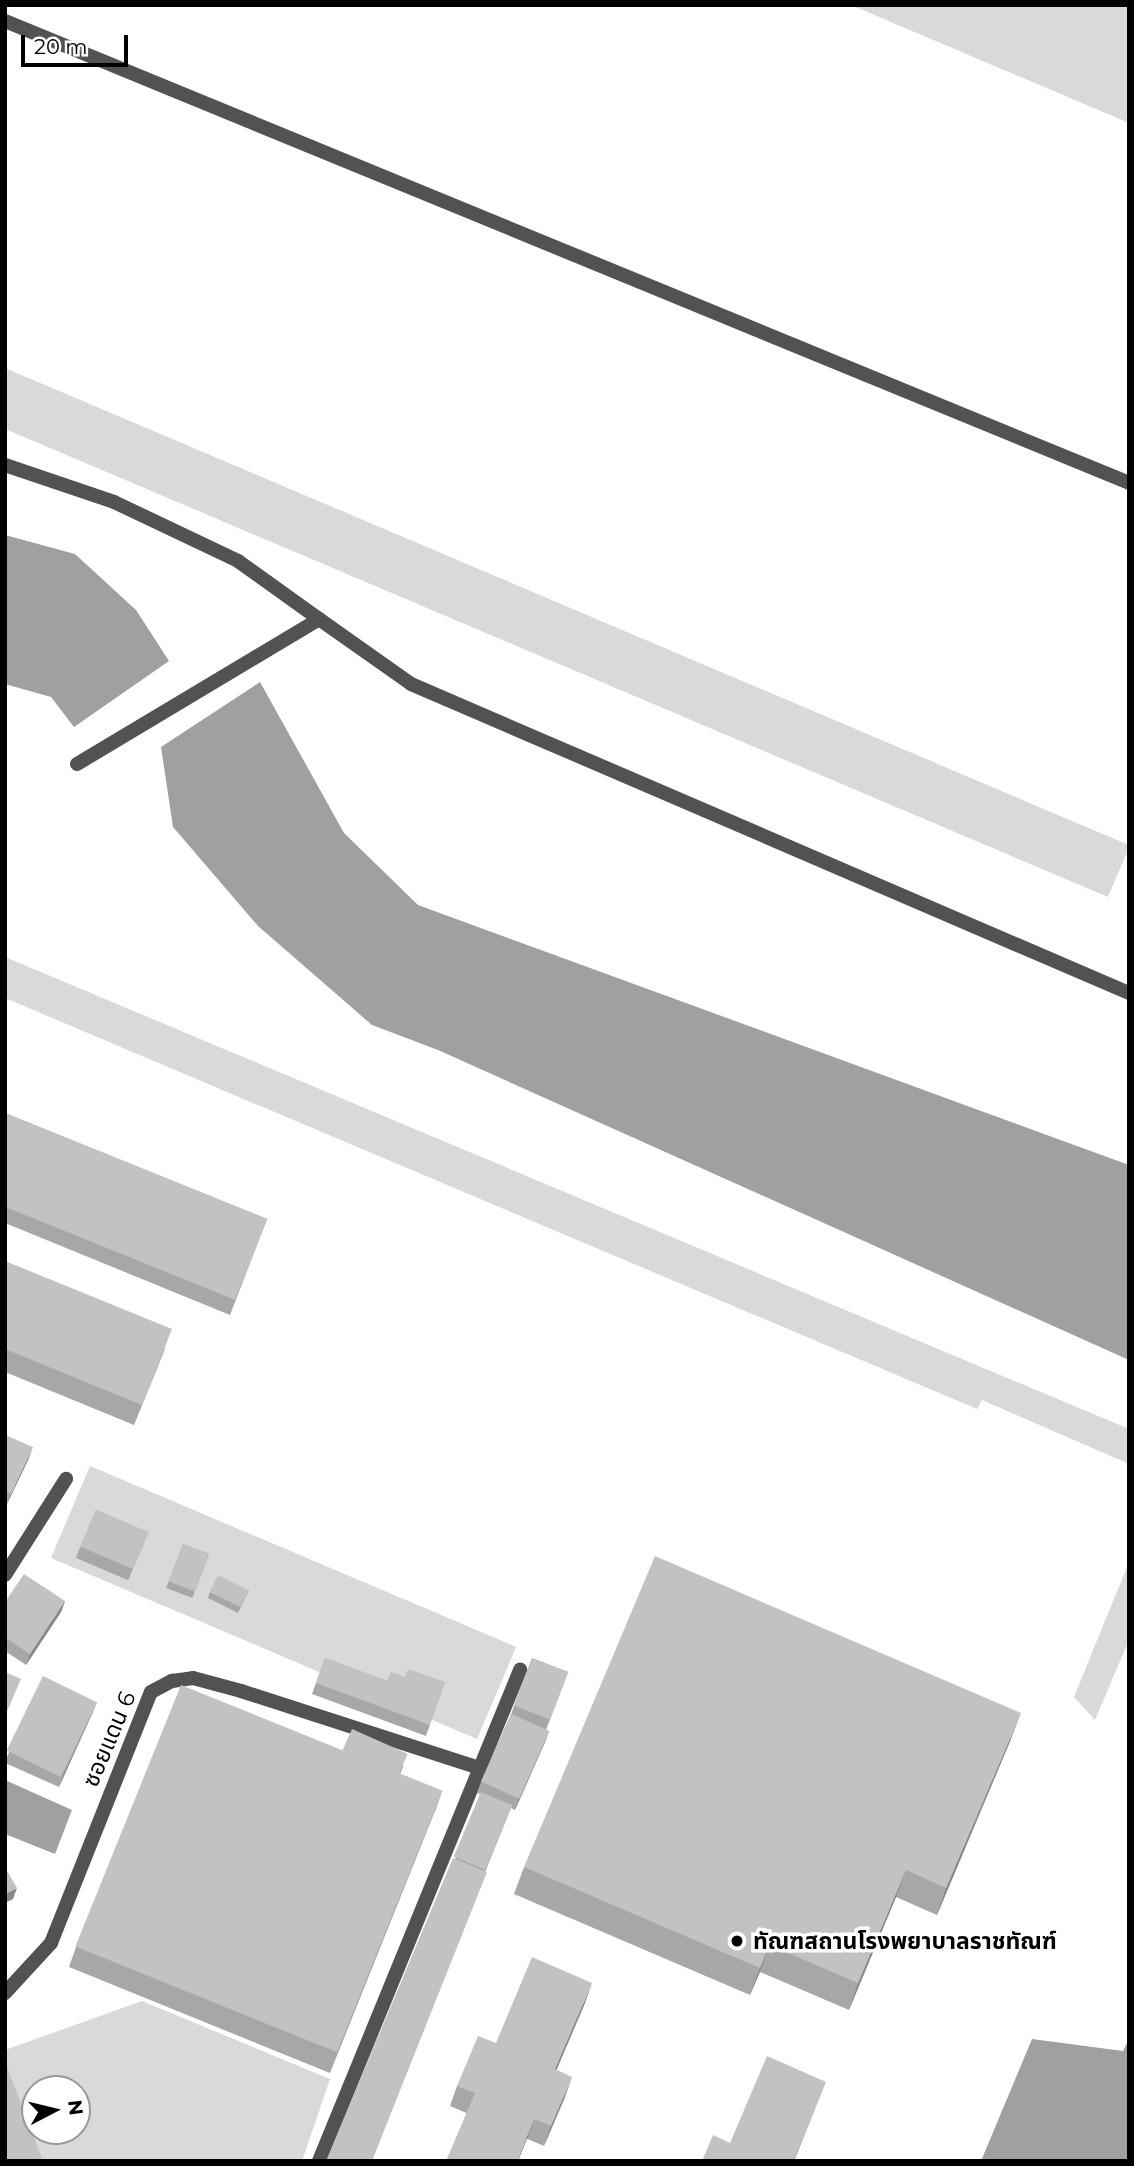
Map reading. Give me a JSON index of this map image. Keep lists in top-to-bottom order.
{
  "streets": {
    "street": ["ซอยแดน 6"]
  },
  "places": ["ทัณฑสถานโรงพยาบาลราชทัณฑ์"],
  "scale_bar": "20 m",
  "north": "right"
}
